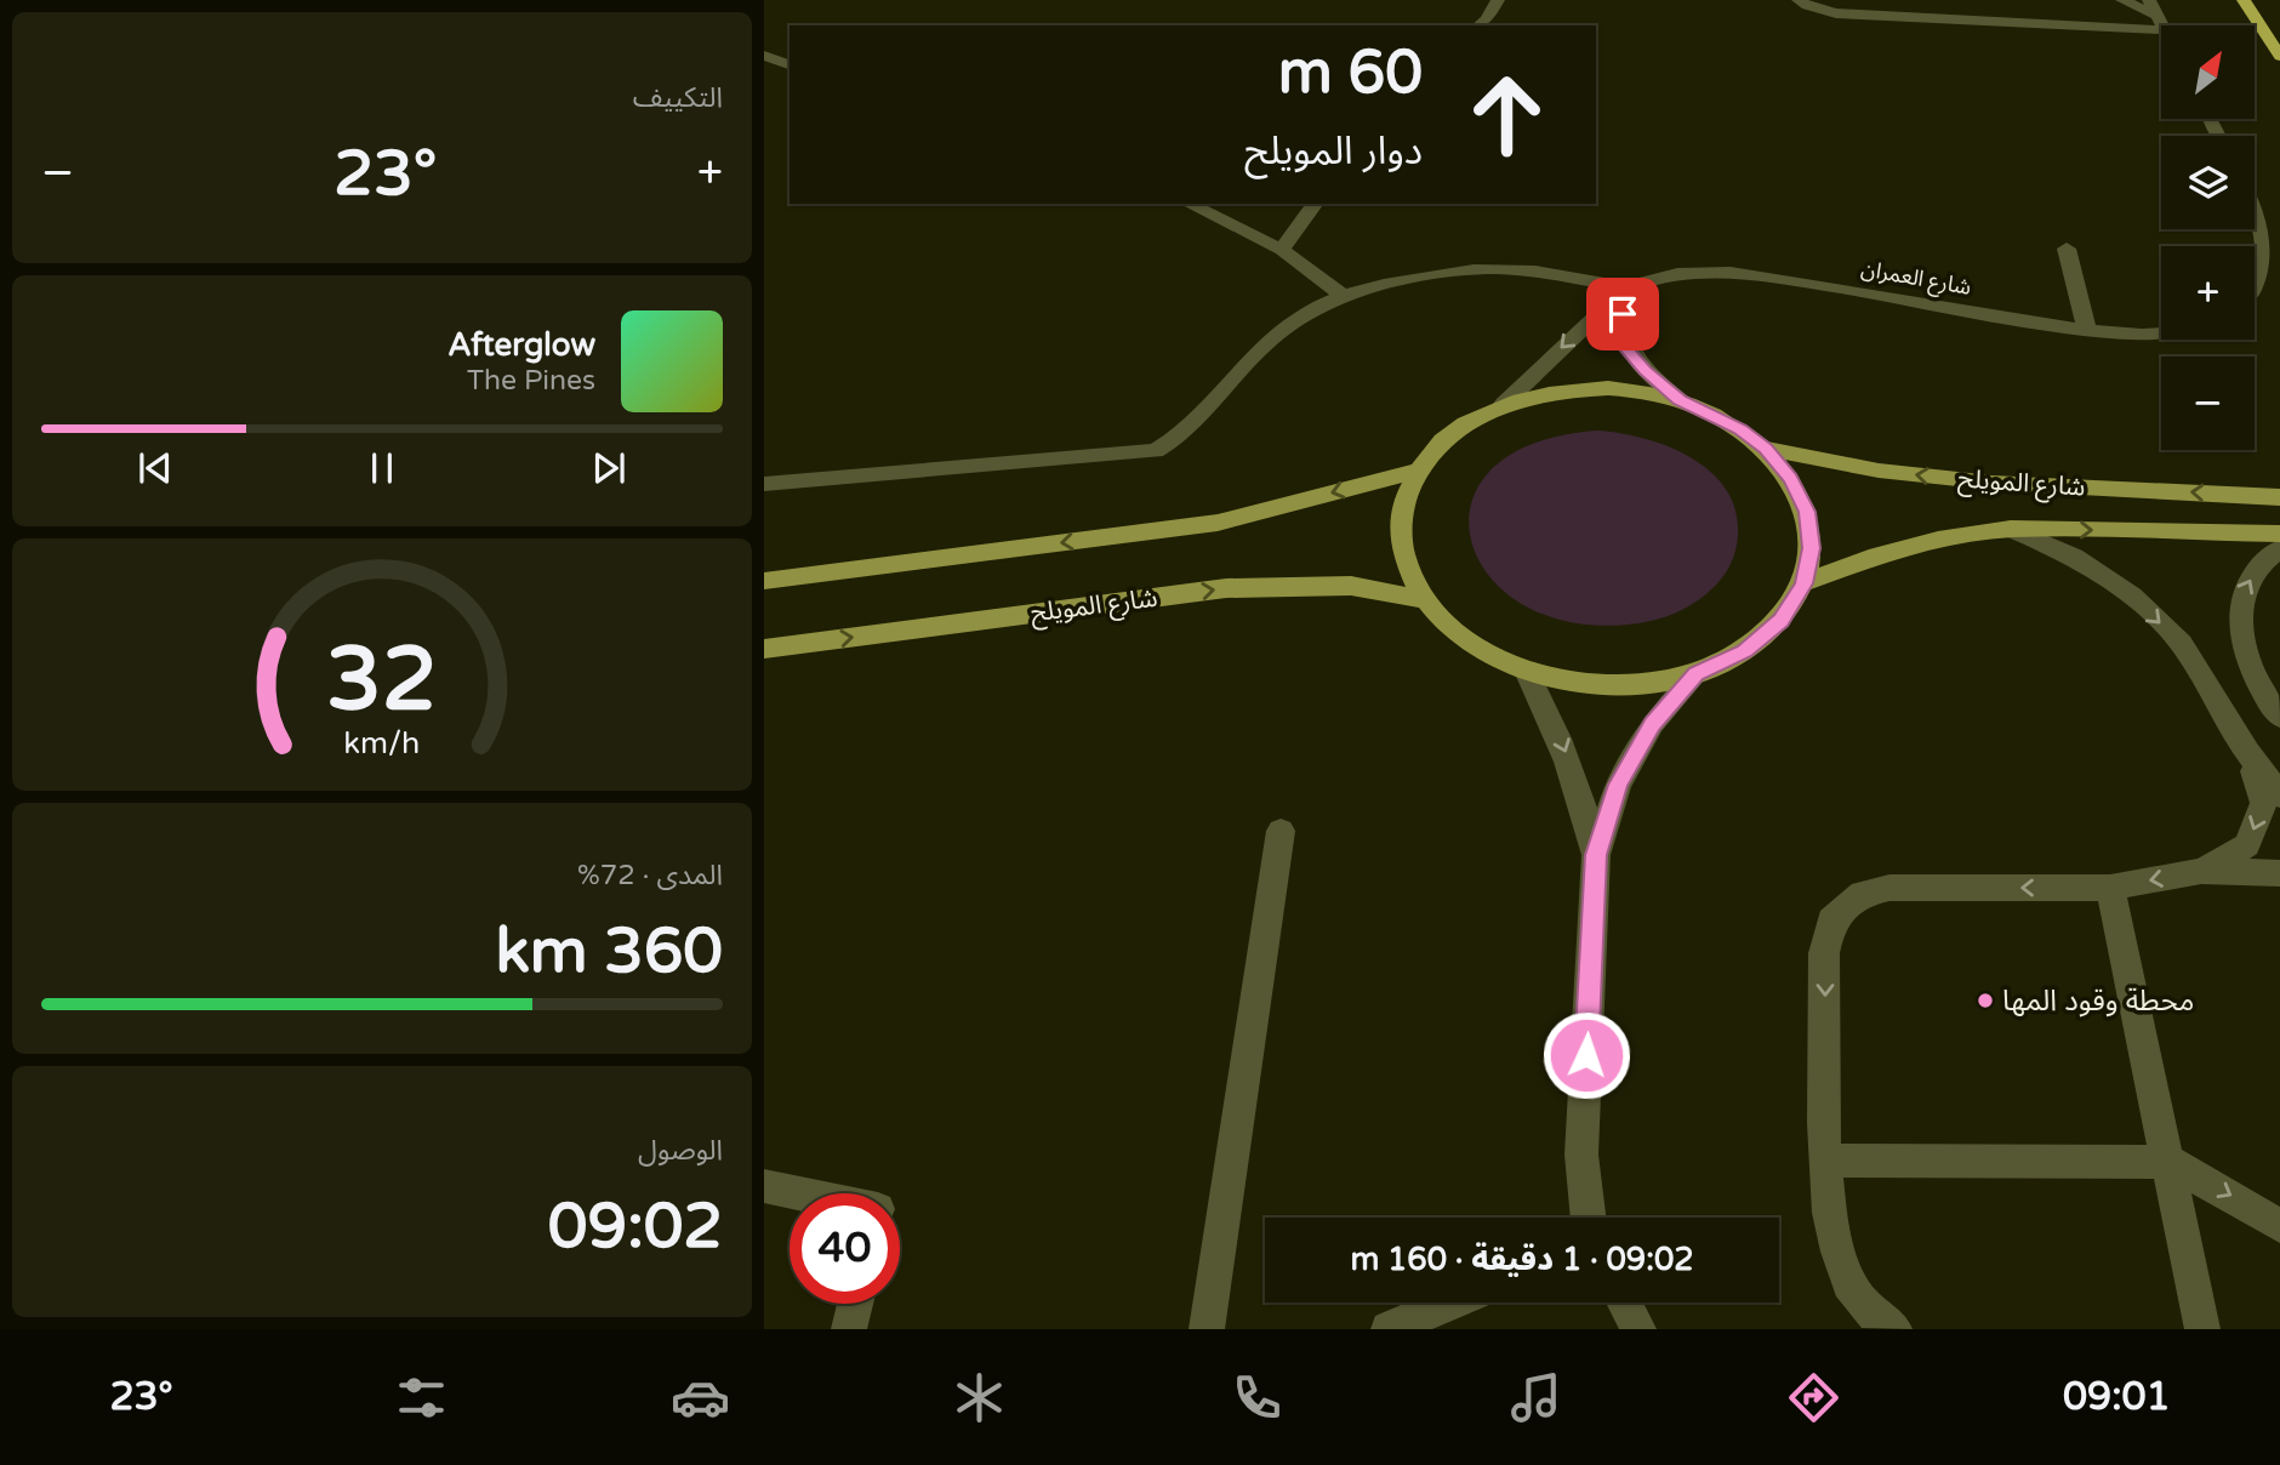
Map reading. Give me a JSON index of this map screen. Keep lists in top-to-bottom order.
{
  "streets": {
    "main road": ["شارع المويلح"],
    "street": ["شارع العمران"]
  },
  "places": ["محطة وقود المها"],
  "north": "top right",
  "page": {
    "tile": [
      "التكييف",
      ["المدى · 72%", "360 km"],
      ["الوصول", "09:02"]
    ],
    "map_buttons": ["+", "−"],
    "turn": ["60 m", "دوار المويلح"],
    "heat": ["−", "23°", "+"],
    "song": ["Afterglow", "The Pines"],
    "limit": "40",
    "trip": "09:02 · 1 دقيقة · 160 m",
    "tabs": ["09:01", "23°"],
    "gauge": ["32", "km/h"]
  }
}
